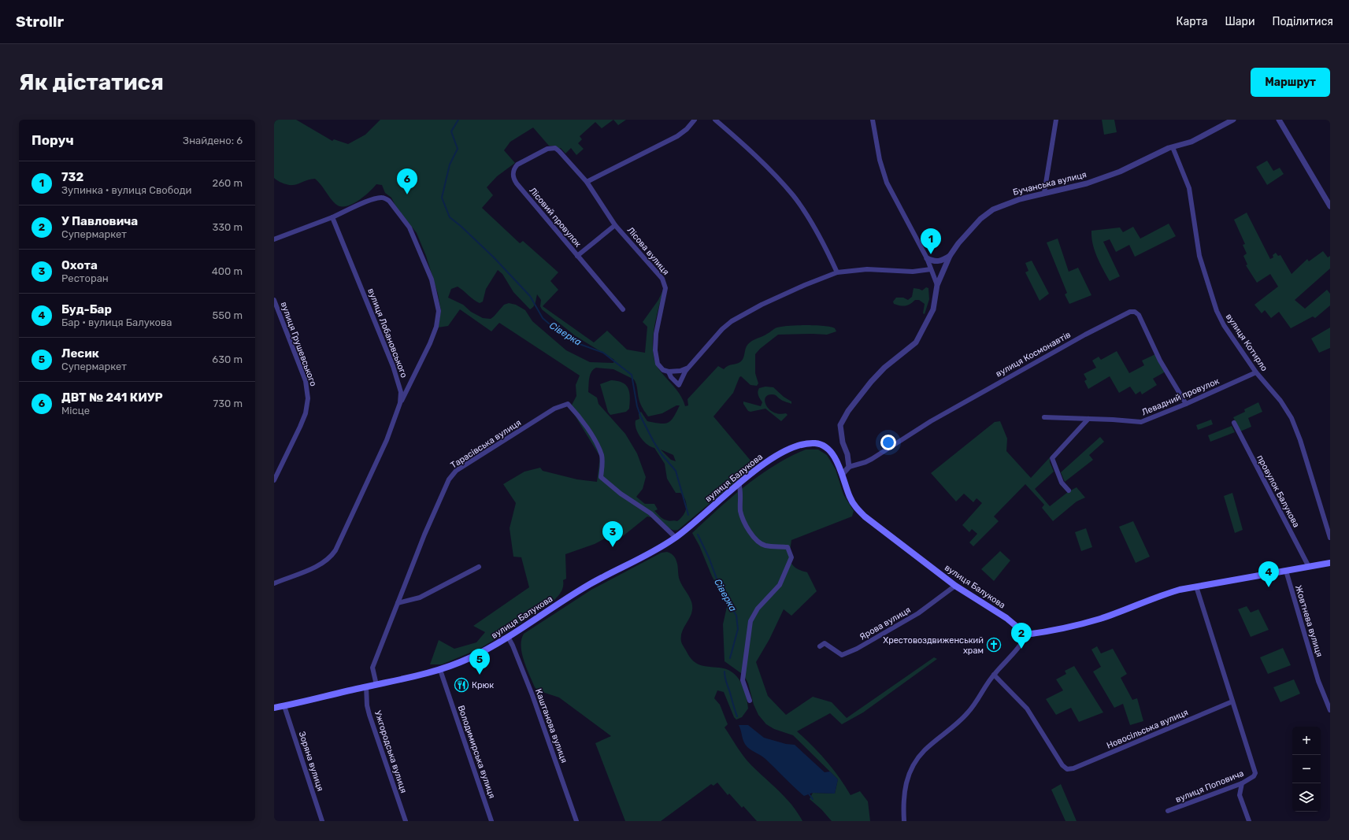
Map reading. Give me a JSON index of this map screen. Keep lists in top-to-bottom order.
{
  "streets": {
    "main road": ["вулиця Балукова"],
    "street": [
      "Бучанська вулиця",
      "Лісовий провулок",
      "Лісова вулиця",
      "вулиця Лобановського",
      "вулиця Котирло",
      "вулиця Грушевського",
      "вулиця Космонавтів",
      "Левадний провулок",
      "Тарасівська вулиця",
      "провулок Балукова",
      "Жовтнева вулиця",
      "Ярова вулиця",
      "Каштанова вулиця",
      "Новосільська вулиця",
      "Ужгородська вулиця",
      "Володимирська вулиця",
      "Зоряна вулиця",
      "вулиця Поповича"
    ]
  },
  "crossings": [
    ["Бучанська вулиця", "вулиця Котирло"],
    ["Бучанська вулиця", "вулиця Космонавтів"],
    ["Лісовий провулок", "Лісова вулиця"],
    ["вулиця Котирло", "Левадний провулок"],
    ["вулиця Космонавтів", "Левадний провулок"],
    ["Тарасівська вулиця", "вулиця Балукова"],
    ["вулиця Балукова", "Ярова вулиця"],
    ["вулиця Балукова", "Каштанова вулиця"],
    ["вулиця Балукова", "Ужгородська вулиця"],
    ["вулиця Балукова", "Володимирська вулиця"],
    ["вулиця Балукова", "Зоряна вулиця"],
    ["Новосільська вулиця", "вулиця Поповича"]
  ],
  "water": ["Сіверка"],
  "places": {
    "church": ["Хрестовоздвиженський храм"],
    "restaurant": ["Крюк"]
  },
  "page": {
    "header": "Strollr",
    "nav": ["Карта", "Шари", "Поділитися"],
    "buttons": "Маршрут",
    "title": "Як дістатися",
    "heading": ["Поруч", "Знайдено: 6"],
    "list": [
      {
        "mark": "1",
        "name": "732",
        "note": "Зупинка · вулиця Свободи",
        "value": "260 m"
      },
      {
        "mark": "2",
        "name": "У Павловича",
        "note": "Супермаркет",
        "value": "330 m"
      },
      {
        "mark": "3",
        "name": "Охота",
        "note": "Ресторан",
        "value": "400 m"
      },
      {
        "mark": "4",
        "name": "Буд-Бар",
        "note": "Бар · вулиця Балукова",
        "value": "550 m"
      },
      {
        "mark": "5",
        "name": "Лесик",
        "note": "Супермаркет",
        "value": "630 m"
      },
      {
        "mark": "6",
        "name": "ДВТ № 241 КИУР",
        "note": "Місце",
        "value": "730 m"
      }
    ],
    "pins": [
      "6",
      "1",
      "3",
      "4",
      "2",
      "5"
    ],
    "map_buttons": ["+", "−"]
  }
}
